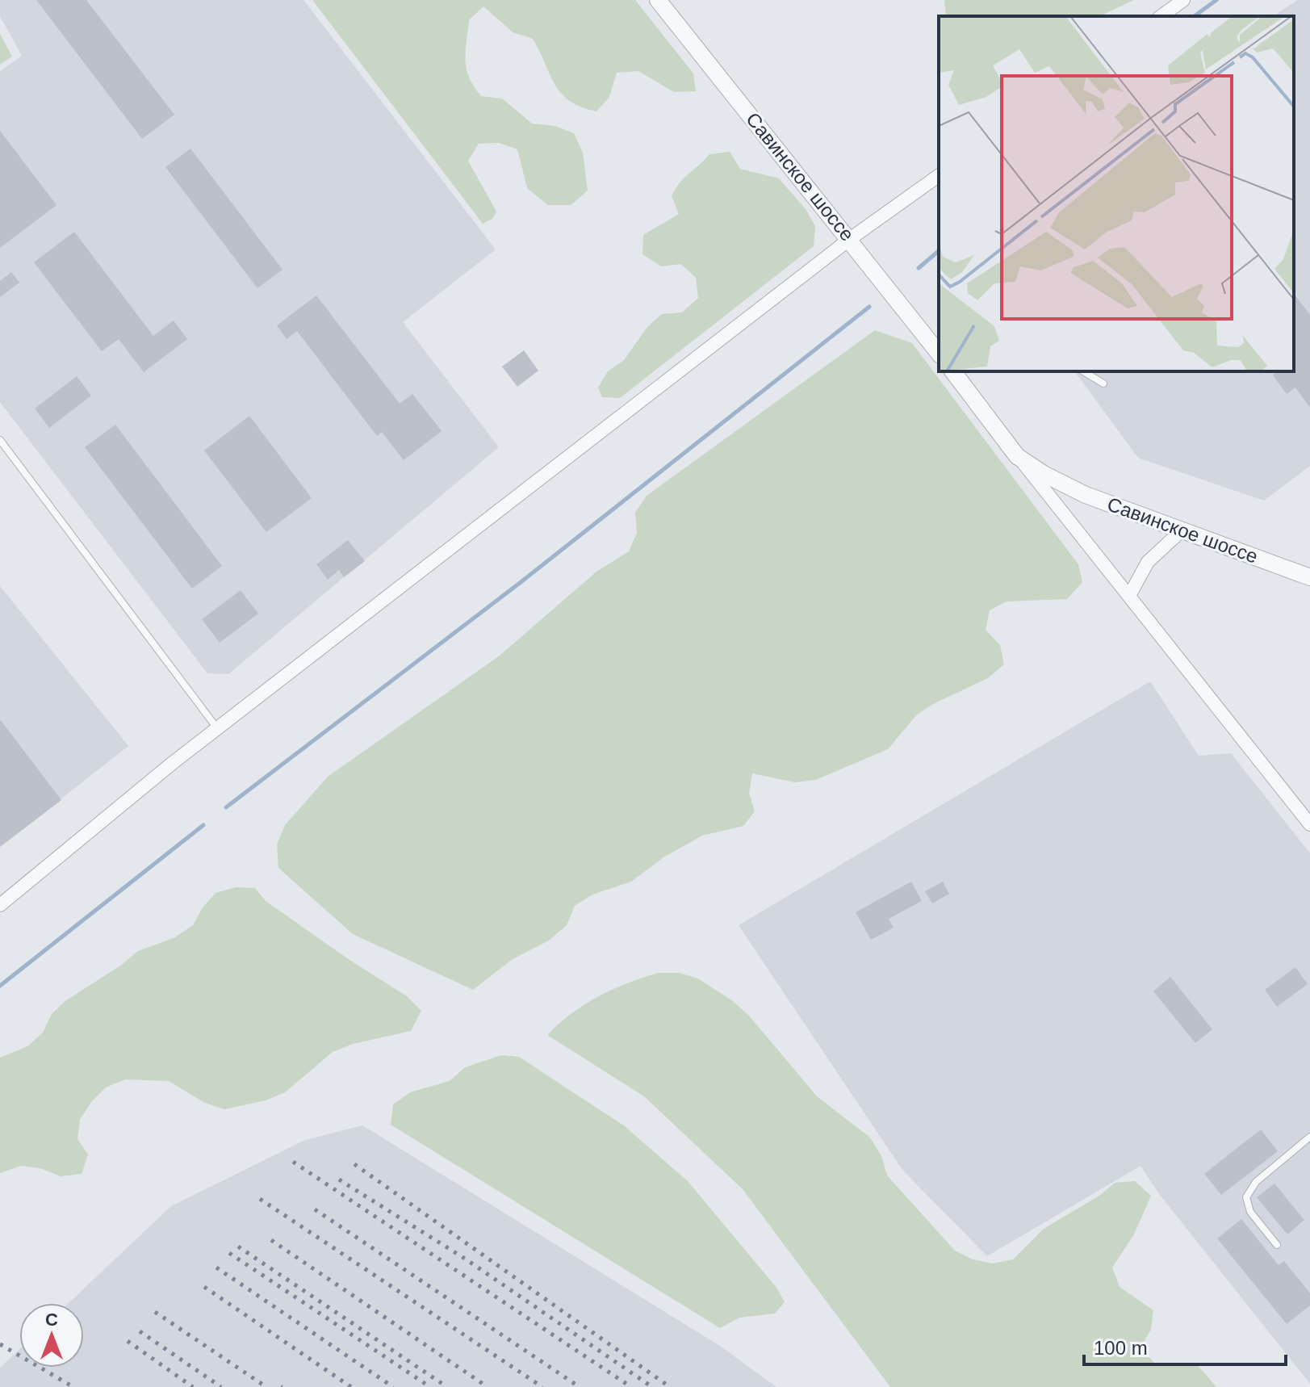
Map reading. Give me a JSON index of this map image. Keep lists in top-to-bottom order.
{
  "streets": {
    "street": ["Савинское шоссе"]
  },
  "scale_bar": "100 m",
  "north": "top"
}
